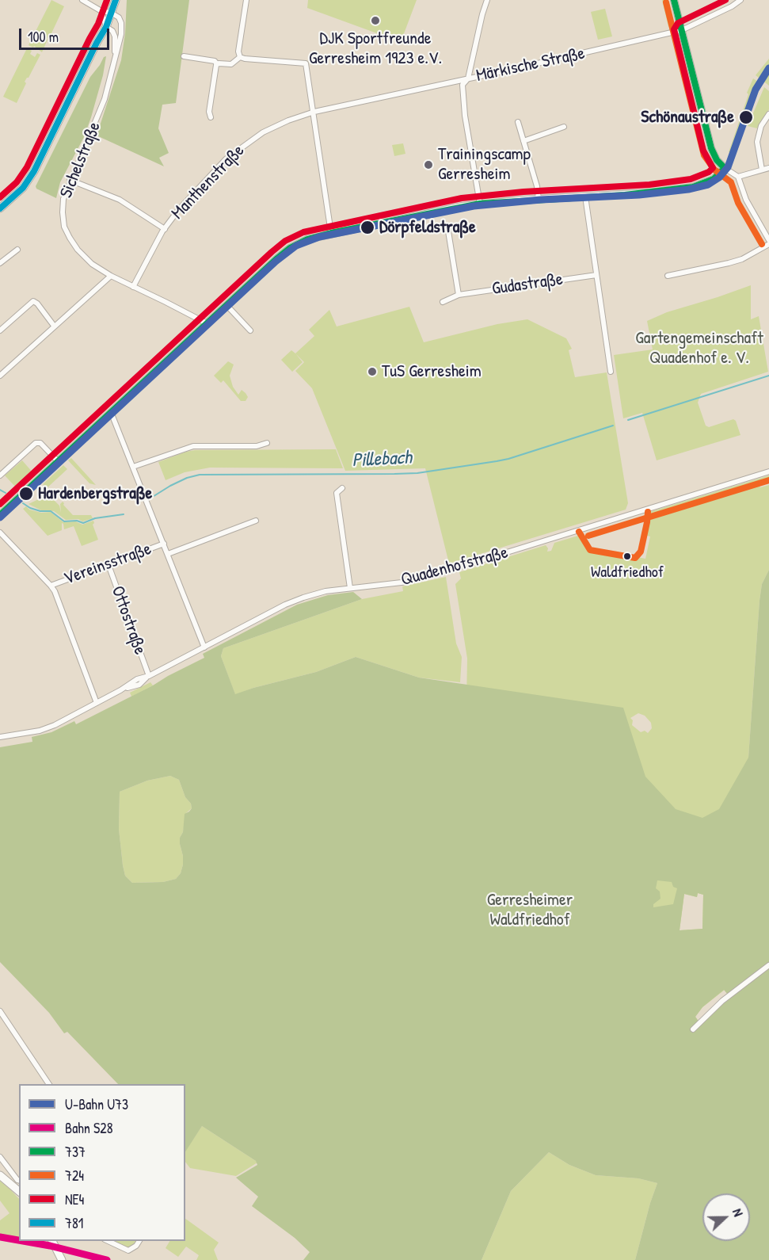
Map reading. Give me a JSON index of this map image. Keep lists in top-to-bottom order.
{
  "streets": {
    "street": [
      "Märkische Straße",
      "Sichelstraße",
      "Manthenstraße",
      "Gudastraße",
      "Vereinsstraße",
      "Quadenhofstraße",
      "Ottostraße"
    ]
  },
  "crossings": [
    ["Märkische Straße", "Manthenstraße"],
    ["Sichelstraße", "Manthenstraße"],
    ["Vereinsstraße", "Ottostraße"],
    ["Quadenhofstraße", "Ottostraße"]
  ],
  "water": ["Pillebach"],
  "parks": ["Gartengemeinschaft Quadenhof e. V.", "Gerresheimer Waldfriedhof"],
  "places": [
    "DJK Sportfreunde Gerresheim 1923 e.V.",
    "Schönaustraße",
    "Trainingscamp Gerresheim",
    "Dörpfeldstraße",
    "TuS Gerresheim",
    "Hardenbergstraße",
    "Waldfriedhof"
  ],
  "lines": [
    "transit line 737",
    "transit line NE4",
    "transit line 781",
    "transit line 724",
    "metro line U73",
    "rail line S28"
  ],
  "legend": [
    "U-Bahn U73",
    "Bahn S28",
    "737",
    "724",
    "NE4",
    "781"
  ],
  "scale_bar": "100 m",
  "north": "right"
}
